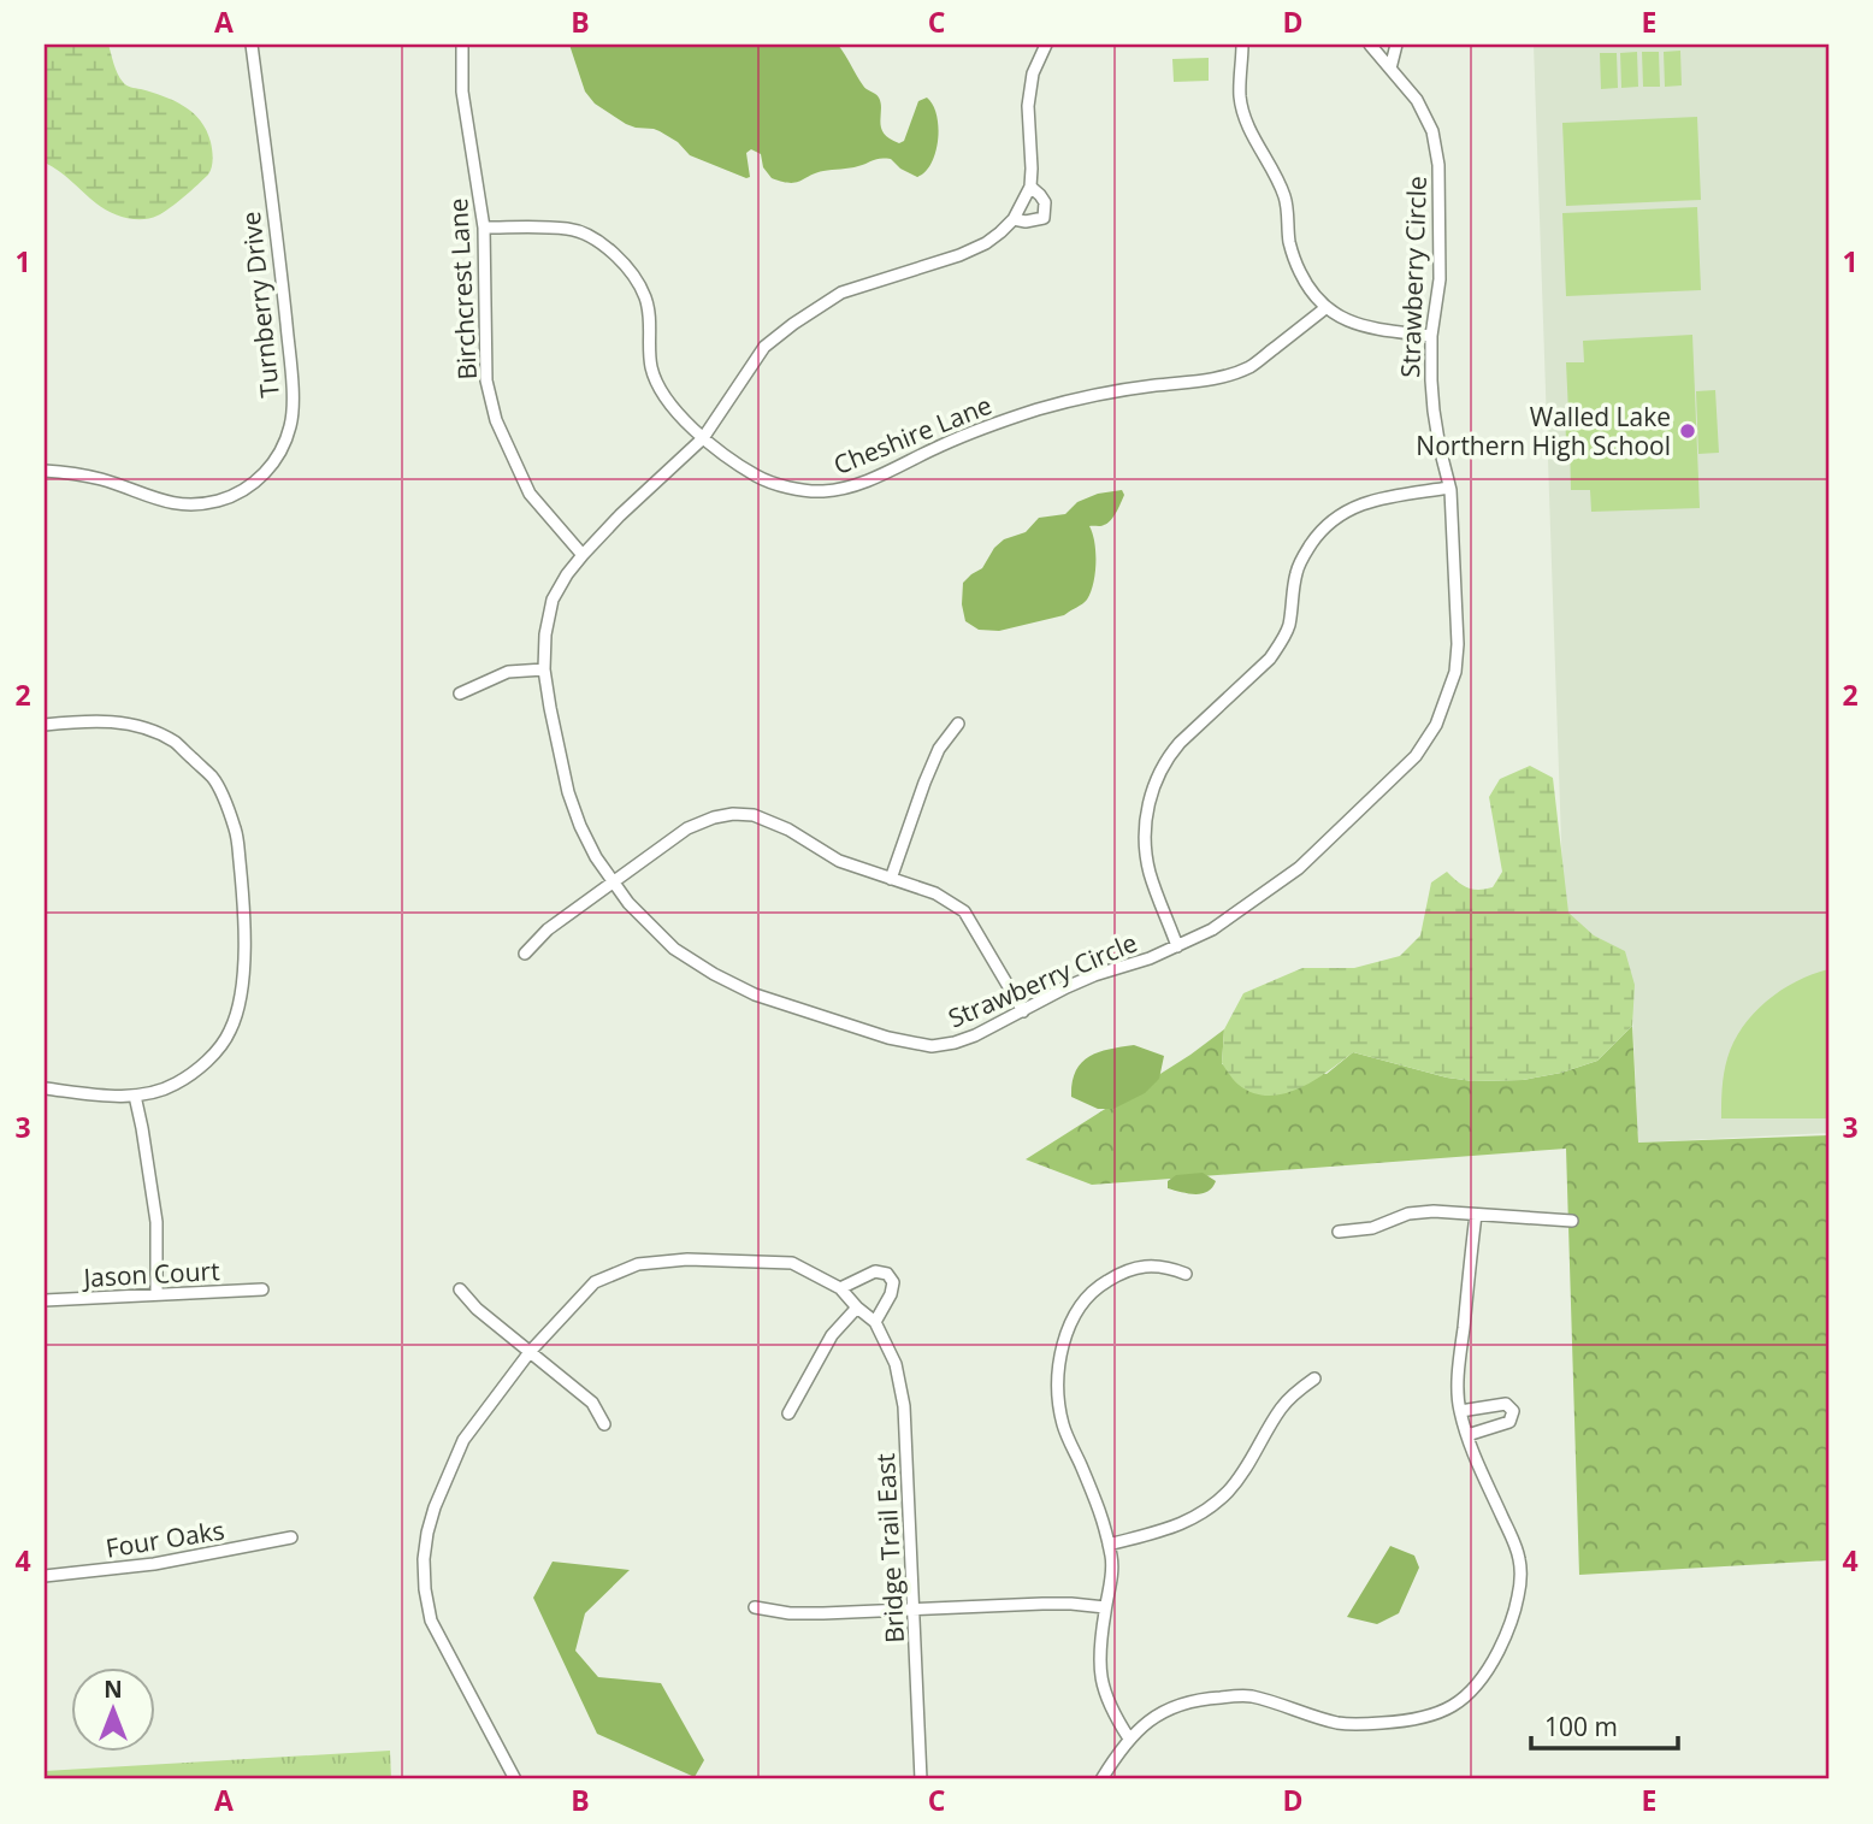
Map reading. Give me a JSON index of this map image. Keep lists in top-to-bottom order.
{
  "streets": {
    "street": [
      "Strawberry Circle",
      "Birchcrest Lane",
      "Turnberry Drive",
      "Cheshire Lane",
      "Jason Court",
      "Four Oaks",
      "Bridge Trail East"
    ]
  },
  "crossings": [
    ["Strawberry Circle", "Birchcrest Lane"],
    ["Strawberry Circle", "Cheshire Lane"],
    ["Birchcrest Lane", "Cheshire Lane"]
  ],
  "places": ["Walled Lake Northern High School"],
  "scale_bar": "100 m",
  "north": "top",
  "grid": {
    "columns": [
      "A",
      "B",
      "C",
      "D",
      "E"
    ],
    "rows": [
      "1",
      "2",
      "3",
      "4"
    ]
  }
}
